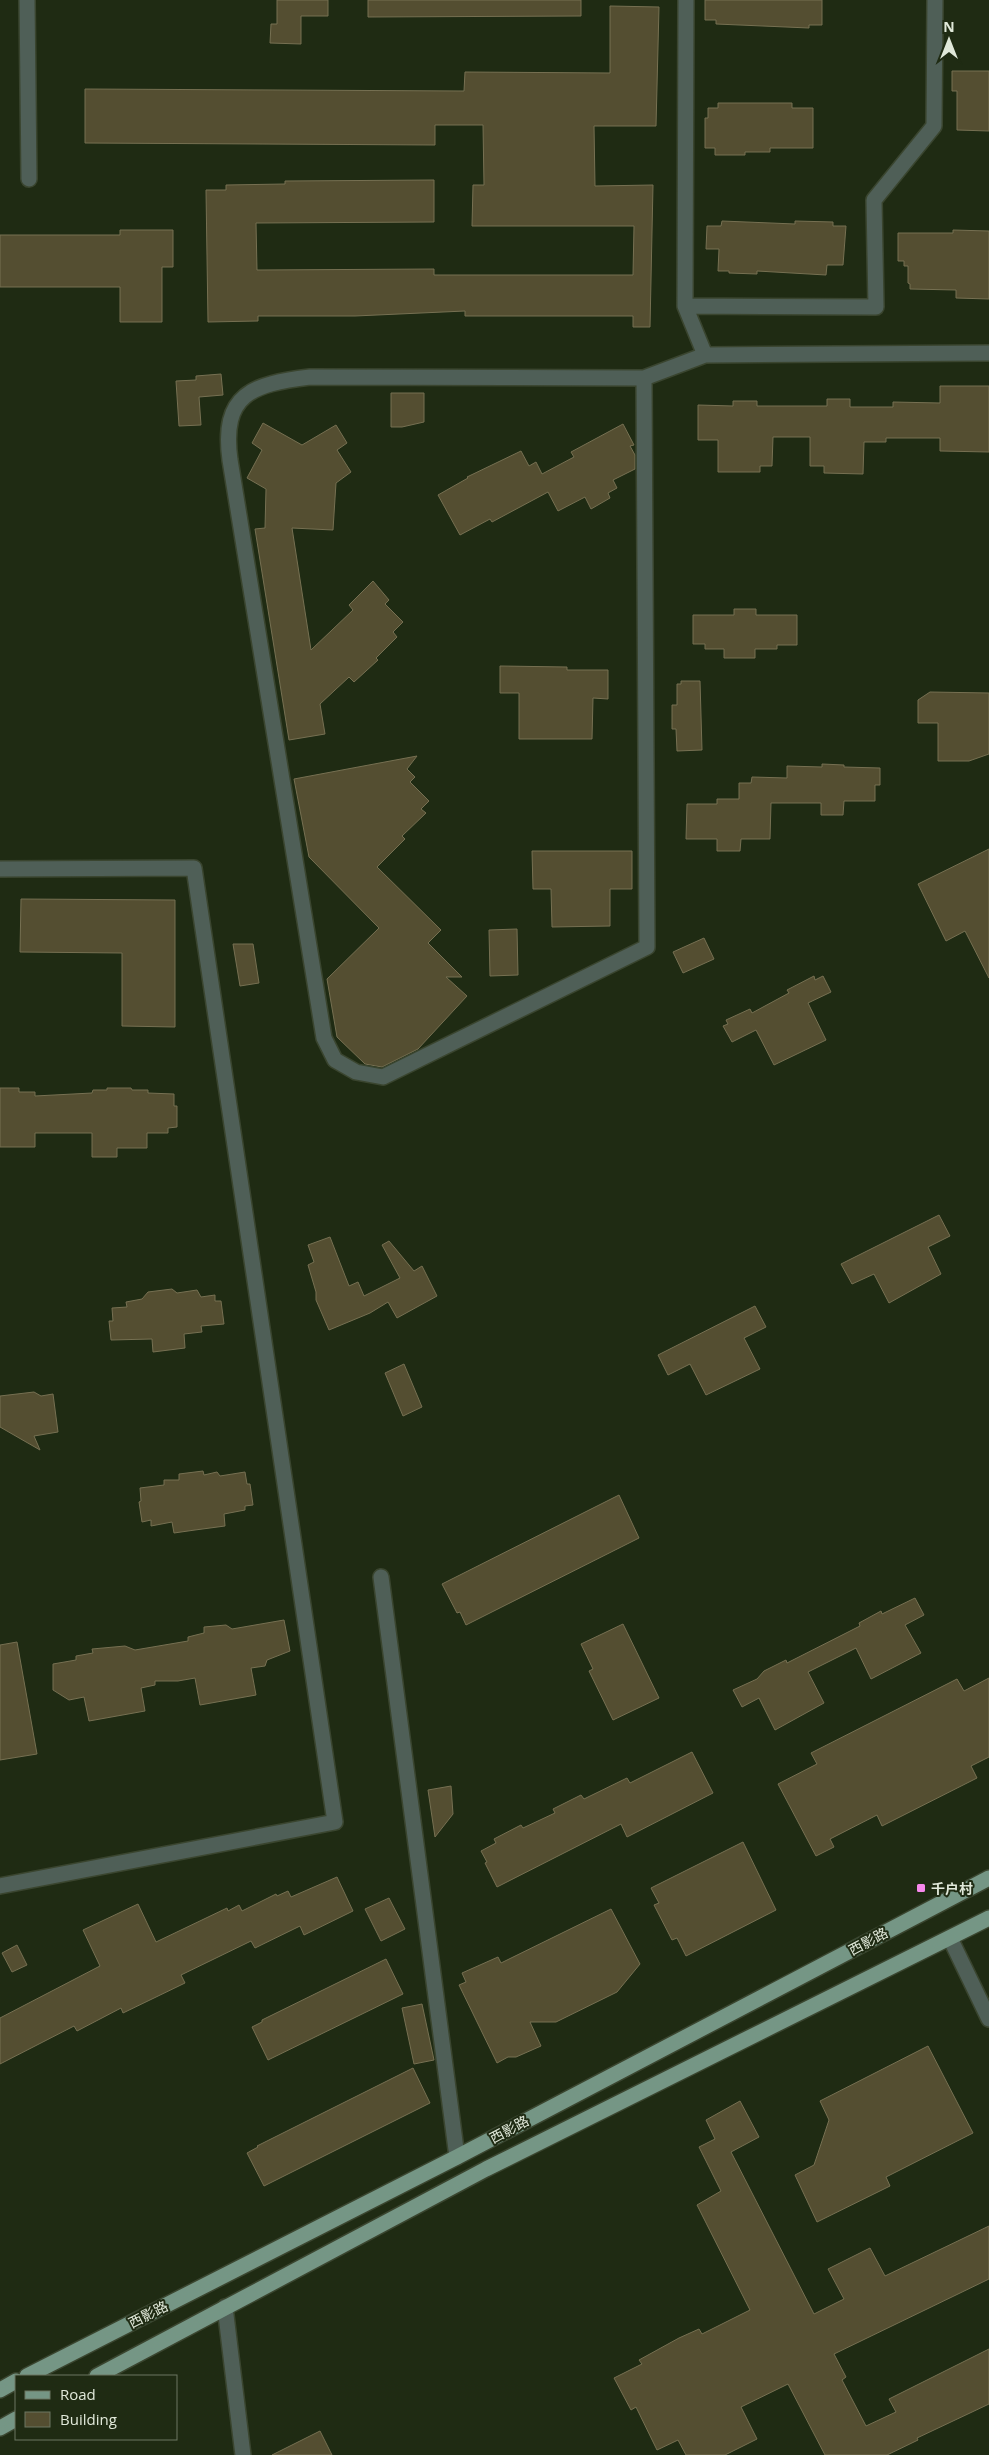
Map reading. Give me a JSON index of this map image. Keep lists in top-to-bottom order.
{
  "streets": {
    "main road": ["西影路"]
  },
  "places": {
    "transit": ["千户村"]
  },
  "legend": ["Road", "Building"],
  "north": "top"
}
